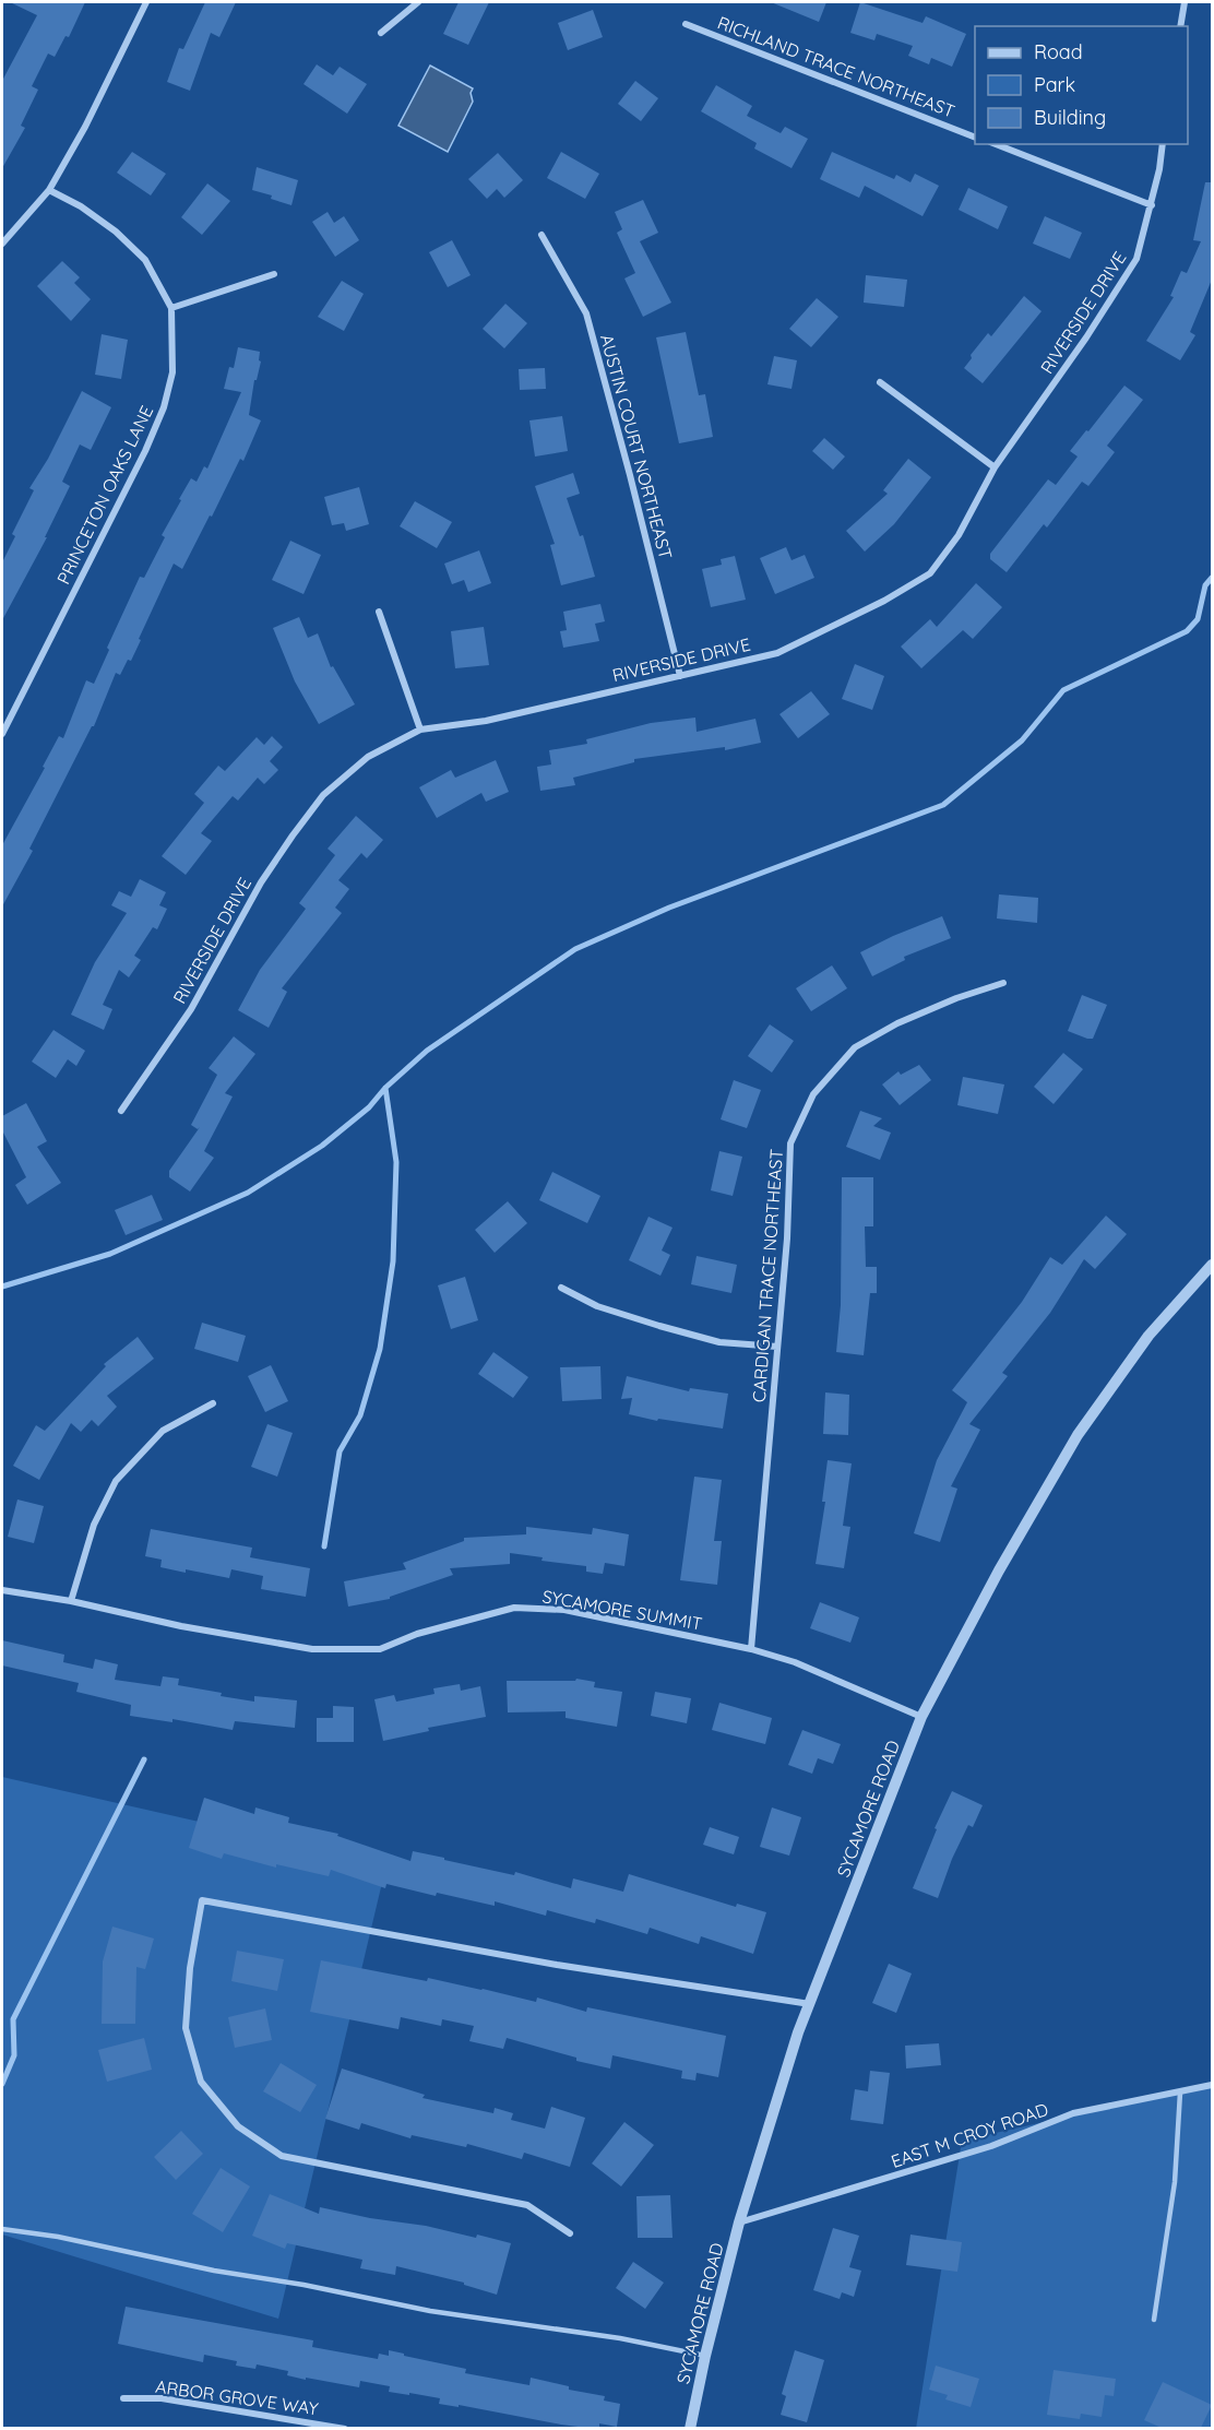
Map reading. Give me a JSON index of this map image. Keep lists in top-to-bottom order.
{
  "streets": {
    "street": [
      "RICHLAND TRACE NORTHEAST",
      "RIVERSIDE DRIVE",
      "AUSTIN COURT NORTHEAST",
      "PRINCETON OAKS LANE",
      "CARDIGAN TRACE NORTHEAST",
      "SYCAMORE SUMMIT",
      "SYCAMORE ROAD",
      "EAST M CROY ROAD",
      "ARBOR GROVE WAY"
    ]
  },
  "crossings": [
    ["RIVERSIDE DRIVE", "AUSTIN COURT NORTHEAST"],
    ["CARDIGAN TRACE NORTHEAST", "SYCAMORE SUMMIT"],
    ["SYCAMORE SUMMIT", "SYCAMORE ROAD"],
    ["SYCAMORE ROAD", "EAST M CROY ROAD"]
  ],
  "legend": ["Road", "Park", "Building"]
}
